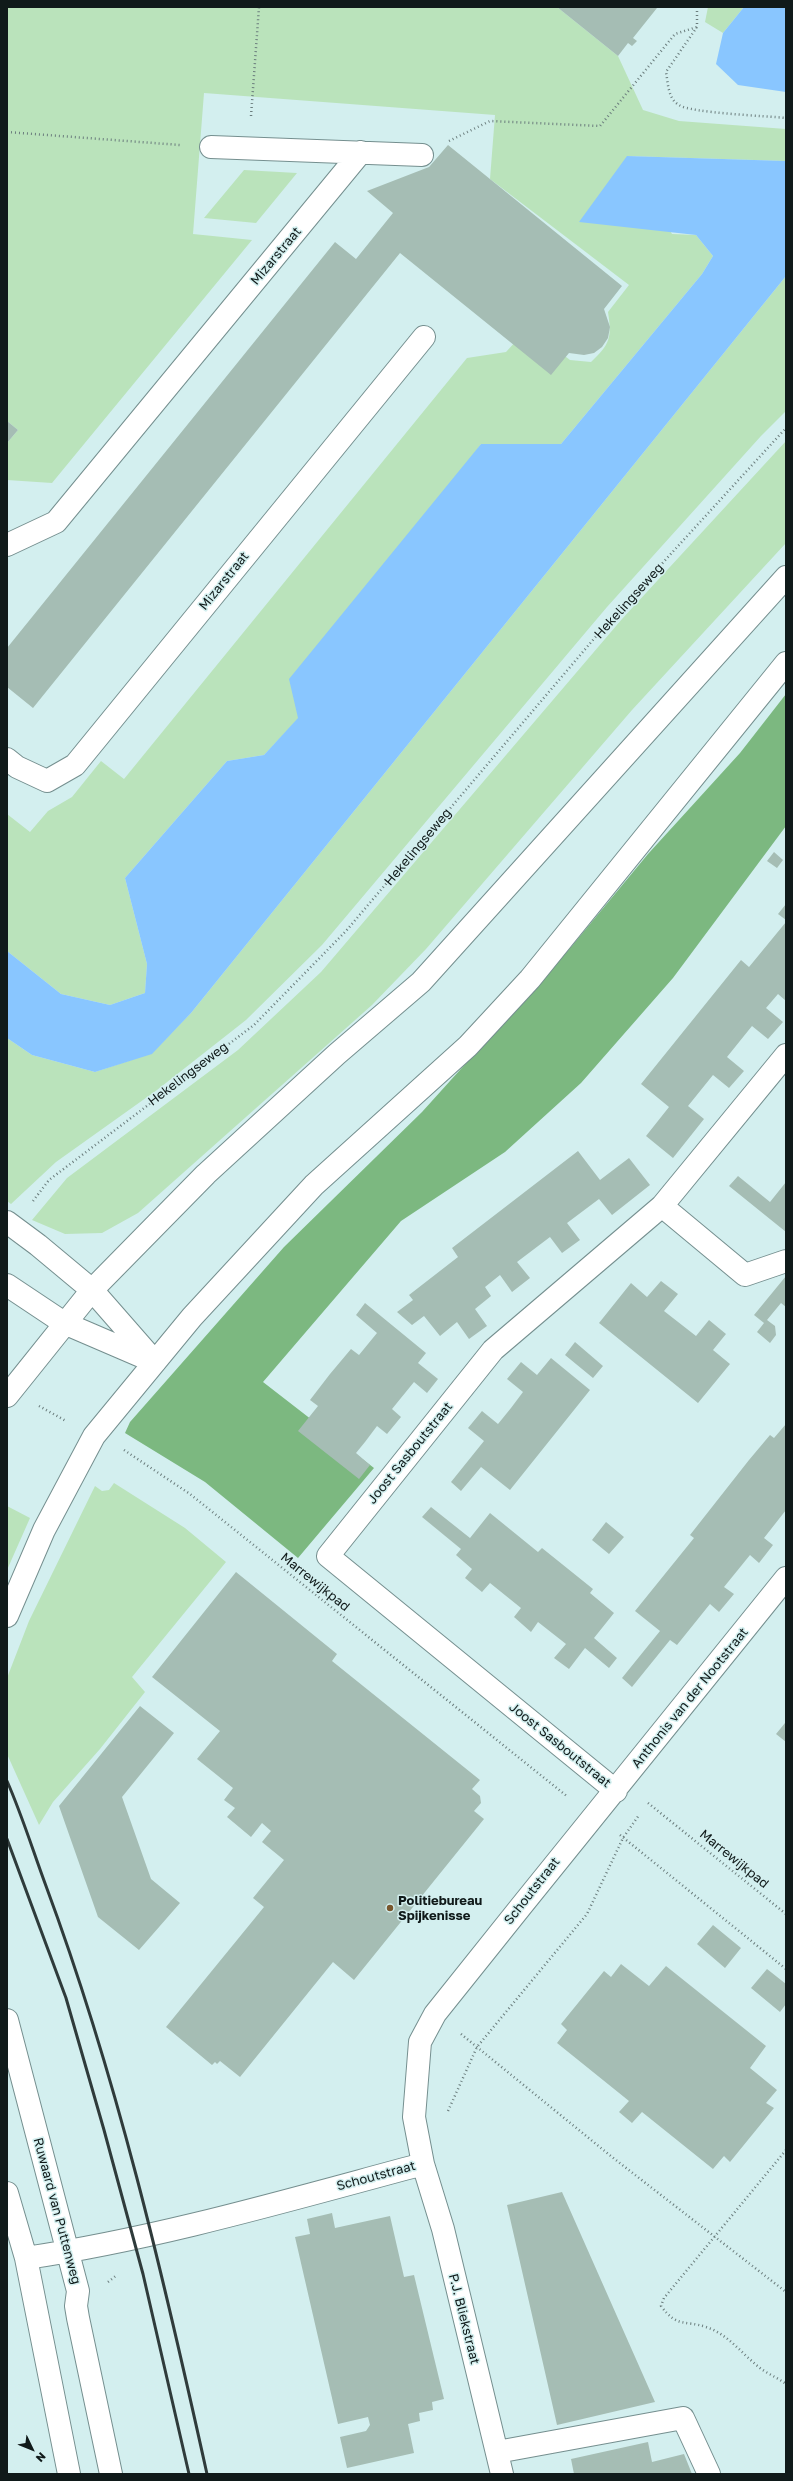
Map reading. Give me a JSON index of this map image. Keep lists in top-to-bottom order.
{
  "streets": {
    "street": [
      "Mizarstraat",
      "Joost Sasboutstraat",
      "Anthonis van der Nootstraat",
      "Schoutstraat",
      "Ruwaard van Puttenweg",
      "P.J. Bliekstraat"
    ],
    "path": ["Hekelingseweg", "Marrewijkpad"]
  },
  "crossings": [
    ["Joost Sasboutstraat", "Anthonis van der Nootstraat"],
    ["Marrewijkpad", "Anthonis van der Nootstraat"],
    ["Marrewijkpad", "Schoutstraat"],
    ["Anthonis van der Nootstraat", "Schoutstraat"],
    ["Schoutstraat", "Ruwaard van Puttenweg"],
    ["Schoutstraat", "P.J. Bliekstraat"]
  ],
  "places": ["Politiebureau Spijkenisse"],
  "north": "bottom right"
}
